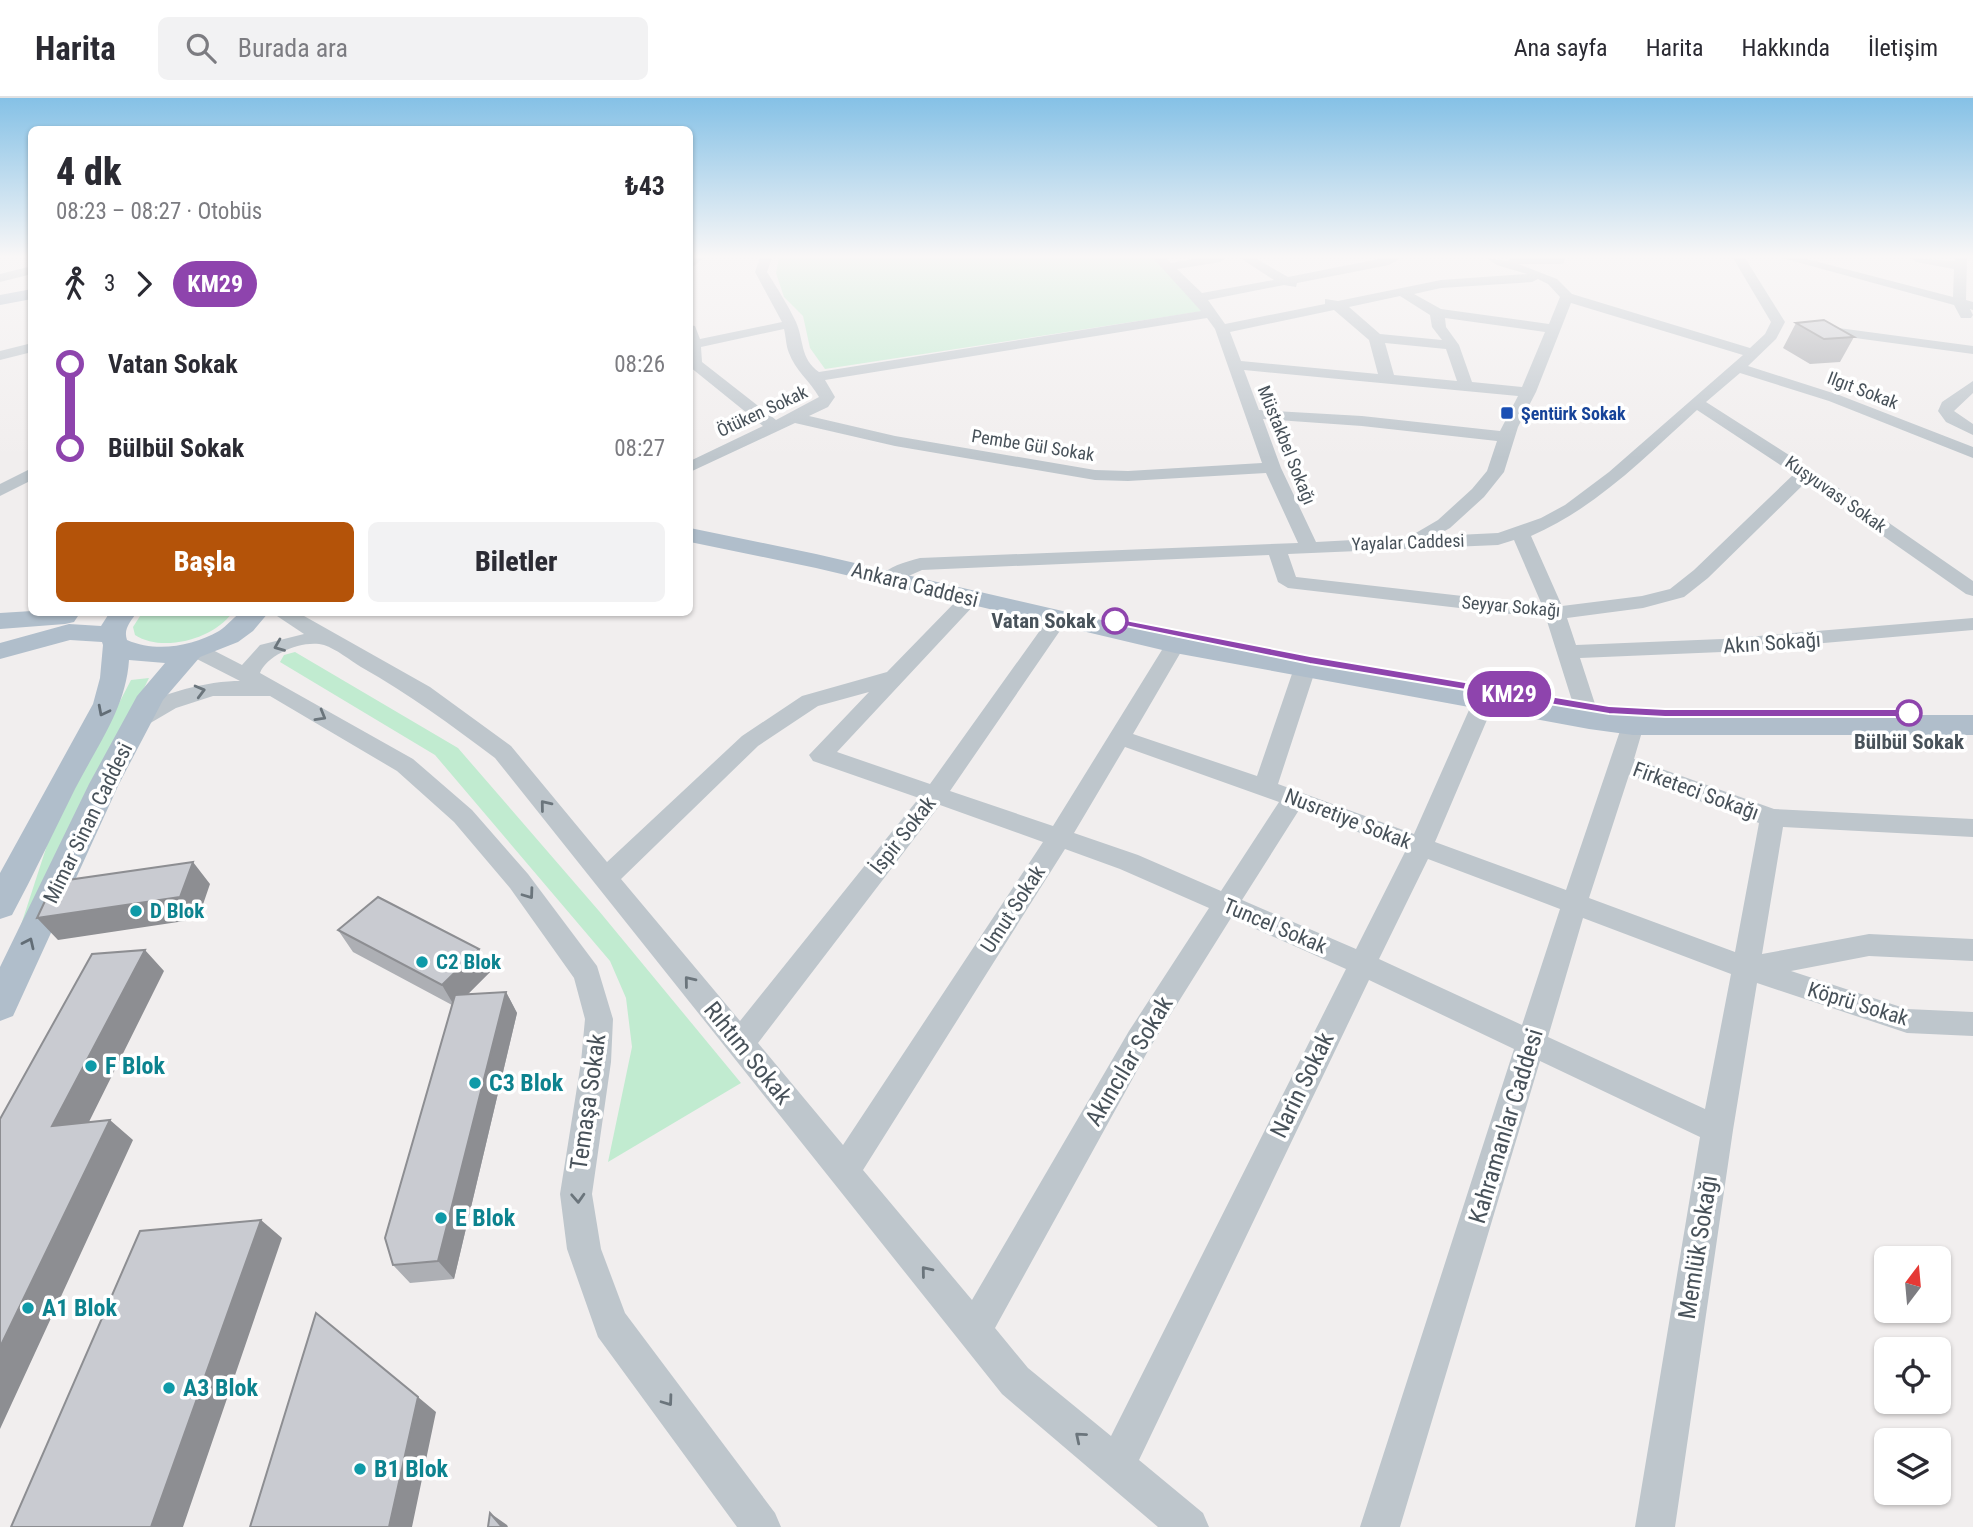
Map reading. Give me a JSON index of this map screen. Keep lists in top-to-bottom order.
{
  "streets": {
    "main road": ["Ankara Caddesi", "Mimar Sinan Caddesi"],
    "street": [
      "Ilgıt Sokak",
      "Ötüken Sokak",
      "Pembe Gül Sokak",
      "Müstakbel Sokağı",
      "Kuşyuvası Sokak",
      "Yayalar Caddesi",
      "Seyyar Sokağı",
      "Akın Sokağı",
      "Firketeci Sokağı",
      "Nusretiye Sokak",
      "İspir Sokak",
      "Umut Sokak",
      "Tuncel Sokak",
      "Köprü Sokak",
      "Rıhtım Sokak",
      "Akıncılar Sokak",
      "Narin Sokak",
      "Temaşa Sokak",
      "Kahramanlar Caddesi",
      "Memlük Sokağı"
    ]
  },
  "crossings": [
    ["Ilgıt Sokak", "Yayalar Caddesi"],
    ["Ötüken Sokak", "Pembe Gül Sokak"],
    ["Pembe Gül Sokak", "Müstakbel Sokağı"],
    ["Müstakbel Sokağı", "Yayalar Caddesi"],
    ["Kuşyuvası Sokak", "Yayalar Caddesi"],
    ["Kuşyuvası Sokak", "Seyyar Sokağı"],
    ["Yayalar Caddesi", "Ankara Caddesi"],
    ["Yayalar Caddesi", "Seyyar Sokağı"],
    ["Ankara Caddesi", "İspir Sokak"],
    ["Ankara Caddesi", "Umut Sokak"],
    ["Ankara Caddesi", "Narin Sokak"],
    ["Ankara Caddesi", "Kahramanlar Caddesi"],
    ["Firketeci Sokağı", "Kahramanlar Caddesi"],
    ["Firketeci Sokağı", "Memlük Sokağı"],
    ["Nusretiye Sokak", "Umut Sokak"],
    ["Nusretiye Sokak", "Köprü Sokak"],
    ["Nusretiye Sokak", "Akıncılar Sokak"],
    ["Nusretiye Sokak", "Narin Sokak"],
    ["Nusretiye Sokak", "Kahramanlar Caddesi"],
    ["Nusretiye Sokak", "Memlük Sokağı"],
    ["Mimar Sinan Caddesi", "Temaşa Sokak"],
    ["İspir Sokak", "Tuncel Sokak"],
    ["İspir Sokak", "Rıhtım Sokak"],
    ["Umut Sokak", "Tuncel Sokak"],
    ["Umut Sokak", "Rıhtım Sokak"],
    ["Tuncel Sokak", "Akıncılar Sokak"],
    ["Tuncel Sokak", "Narin Sokak"],
    ["Tuncel Sokak", "Kahramanlar Caddesi"],
    ["Tuncel Sokak", "Memlük Sokağı"],
    ["Köprü Sokak", "Memlük Sokağı"],
    ["Rıhtım Sokak", "Akıncılar Sokak"],
    ["Rıhtım Sokak", "Narin Sokak"]
  ],
  "one_way": ["Rıhtım Sokak", "Temaşa Sokak"],
  "places": {
    "transit": ["Şentürk Sokak"],
    "other": [
      "Vatan Sokak",
      "Bülbül Sokak",
      "D Blok",
      "C2 Blok",
      "F Blok",
      "C3 Blok",
      "E Blok",
      "A1 Blok",
      "A3 Blok",
      "B1 Blok"
    ]
  },
  "lines": ["bus line KM29"],
  "north": "top",
  "page": {
    "header": "Harita",
    "search": "Burada ara",
    "nav": [
      "Ana sayfa",
      "Harita",
      "Hakkında",
      "İletişim"
    ],
    "on_map": "KM29",
    "heading": ["4 dk", "08:23 – 08:27 · Otobüs", "₺43"],
    "legs": ["3", "KM29"],
    "list": [
      {
        "name": "Vatan Sokak",
        "value": "08:26"
      },
      {
        "name": "Bülbül Sokak",
        "value": "08:27"
      }
    ],
    "buttons": ["Başla", "Biletler"]
  }
}
